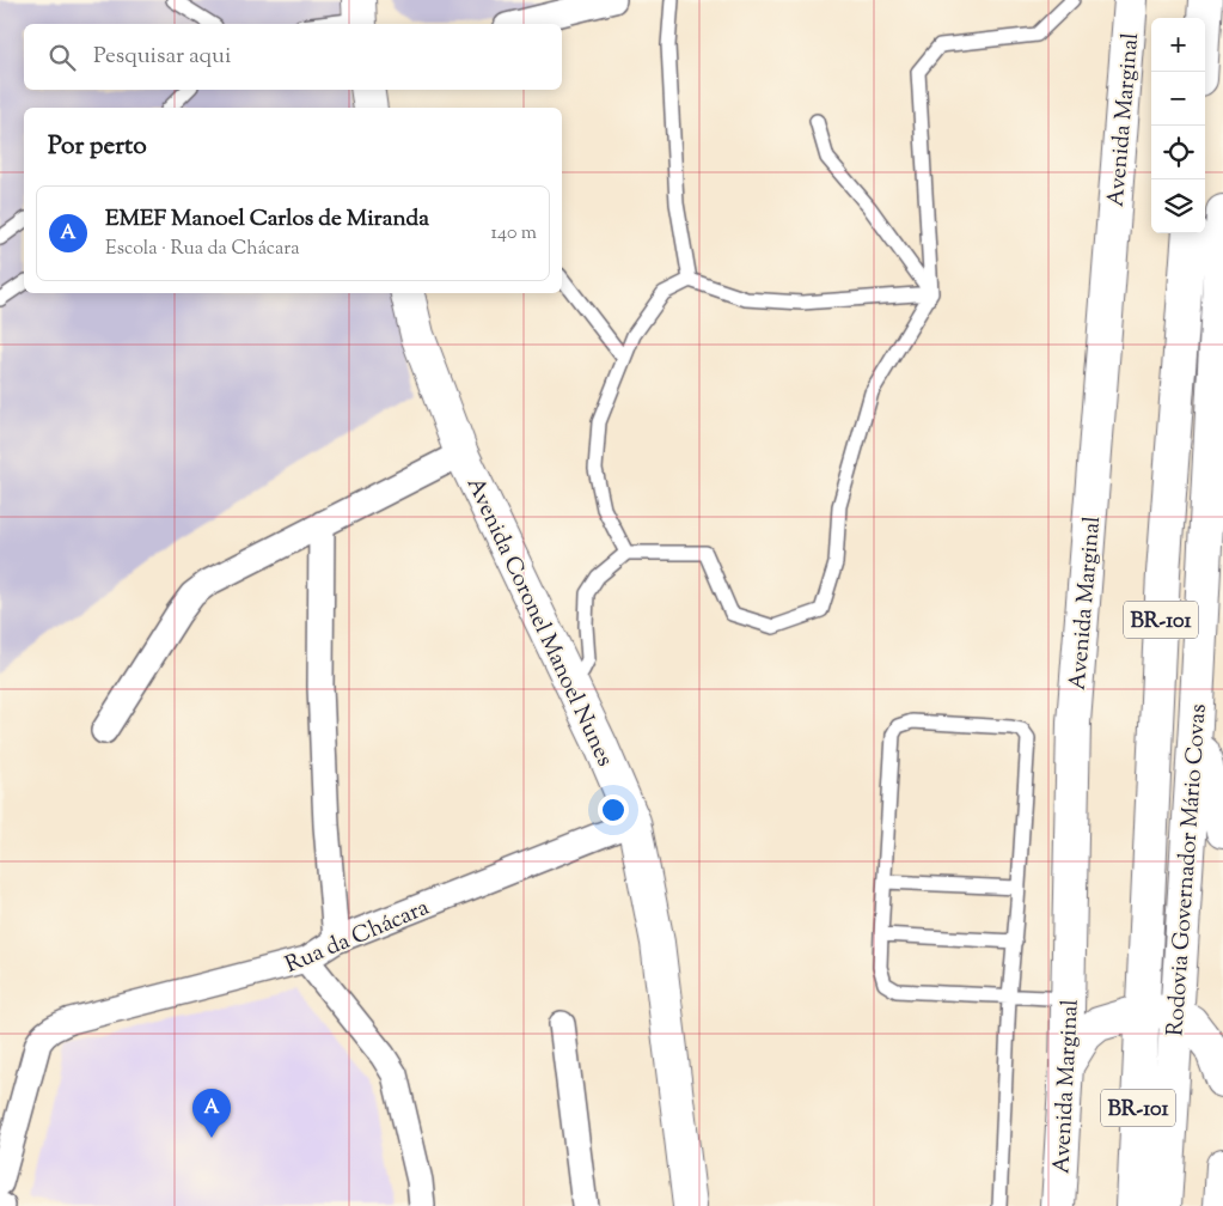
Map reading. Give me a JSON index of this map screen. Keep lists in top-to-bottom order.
{
  "streets": {
    "main road": [
      "Avenida Marginal",
      "BR-101",
      "Avenida Coronel Manoel Nunes",
      "Rodovia Governador Mário Covas"
    ],
    "street": ["Rua da Chácara"]
  },
  "crossings": [
    ["Avenida Coronel Manoel Nunes", "Rua da Chácara"]
  ],
  "page": {
    "map_buttons": ["+", "−"],
    "search": "Pesquisar aqui",
    "heading": "Por perto",
    "list": [
      {
        "mark": "A",
        "name": "EMEF Manoel Carlos de Miranda",
        "note": "Escola · Rua da Chácara",
        "value": "140 m"
      }
    ],
    "pins": "A"
  }
}
